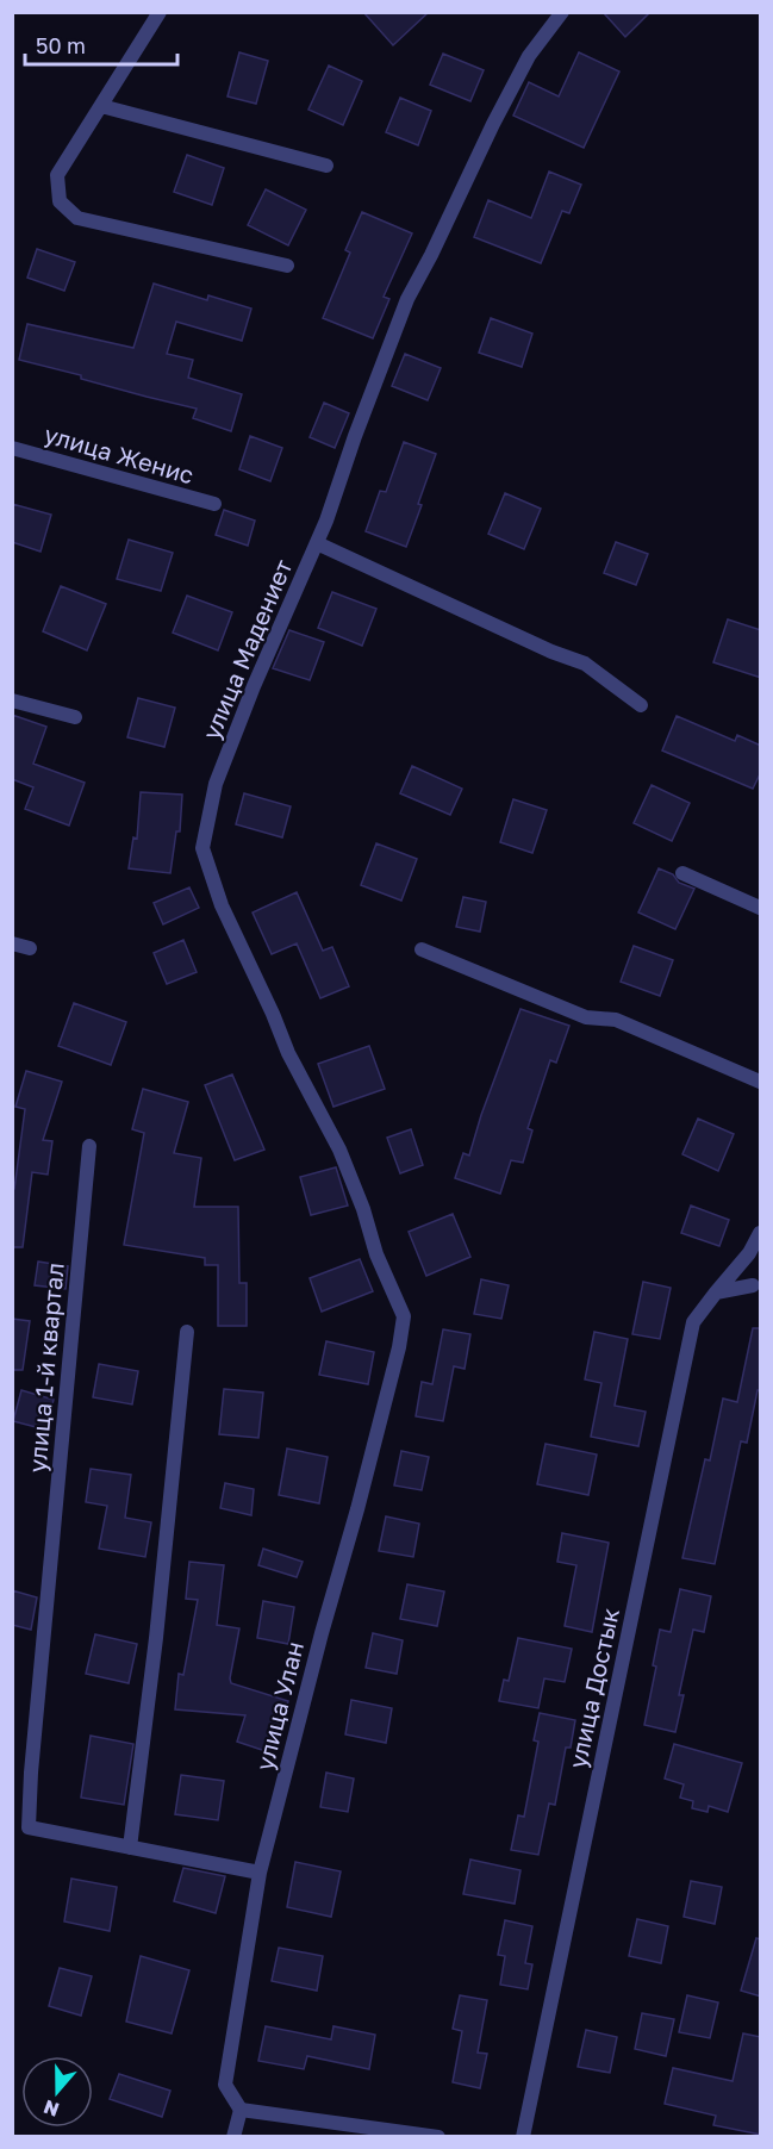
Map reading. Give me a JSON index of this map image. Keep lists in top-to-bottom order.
{
  "streets": {
    "street": [
      "улица Женис",
      "улица Мадениет",
      "улица 1-й квартал",
      "улица Достык",
      "улица Улан"
    ]
  },
  "crossings": [
    ["улица Мадениет", "улица Улан"],
    ["улица 1-й квартал", "улица Улан"]
  ],
  "scale_bar": "50 m",
  "north": "bottom"
}
